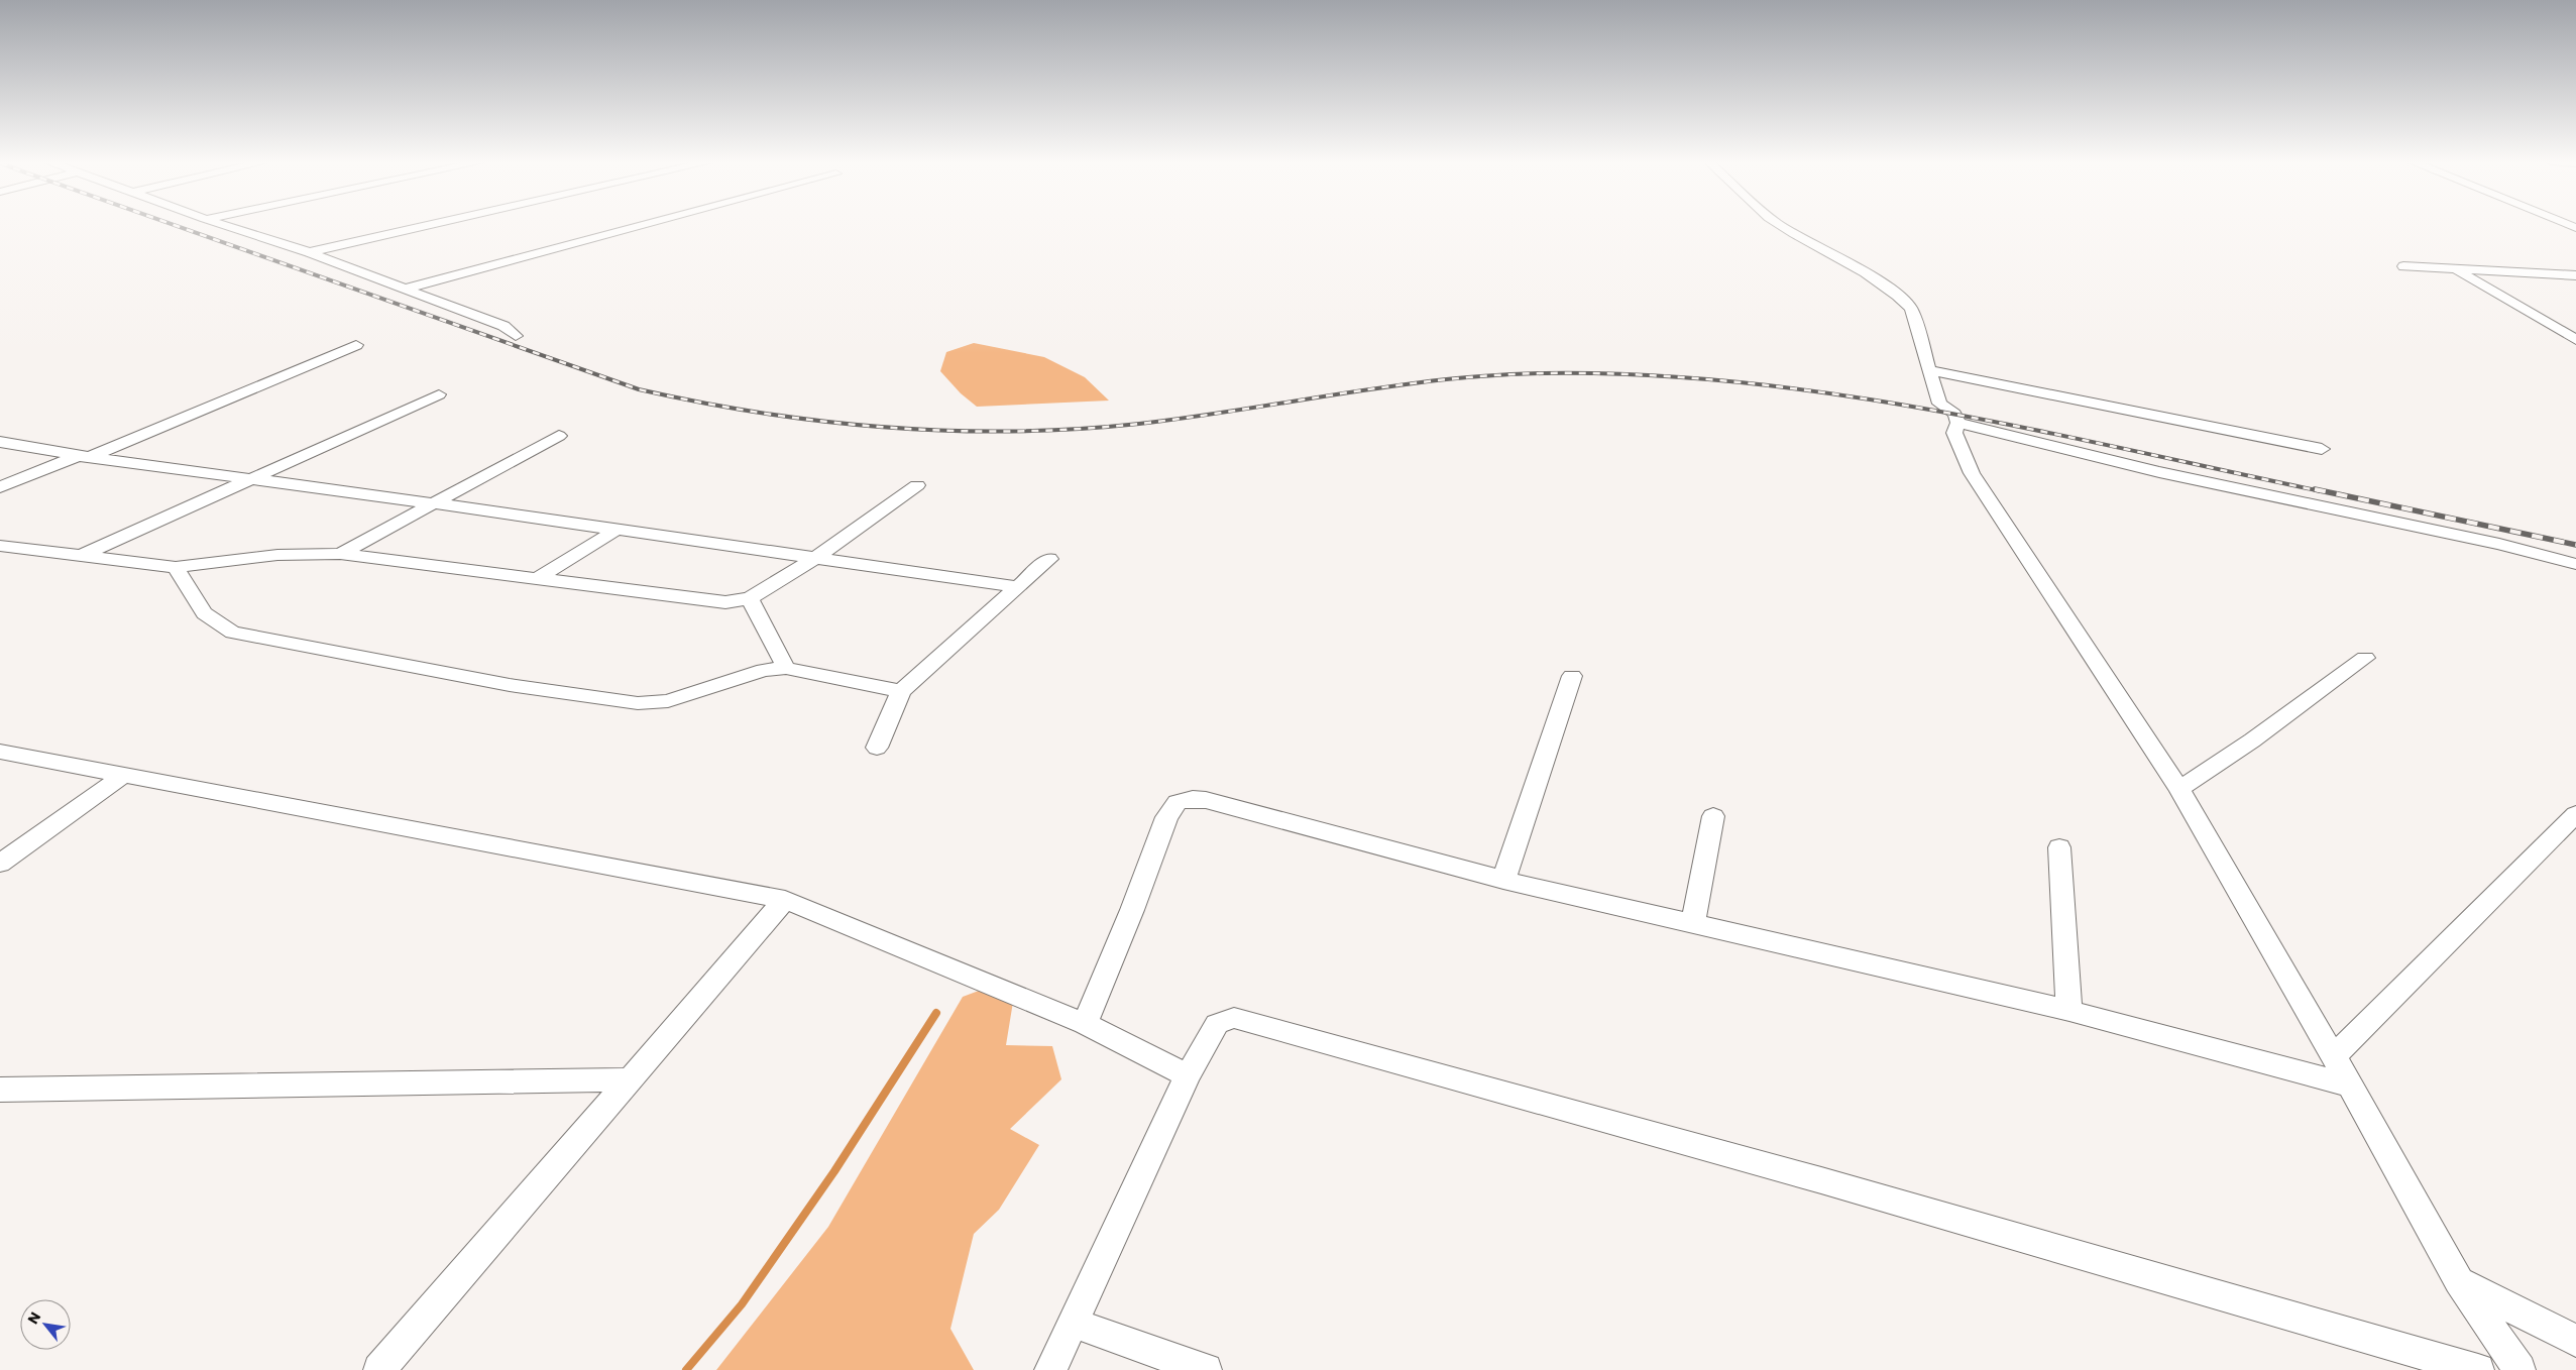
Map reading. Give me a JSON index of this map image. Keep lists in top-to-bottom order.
{
  "north": "top left"
}
